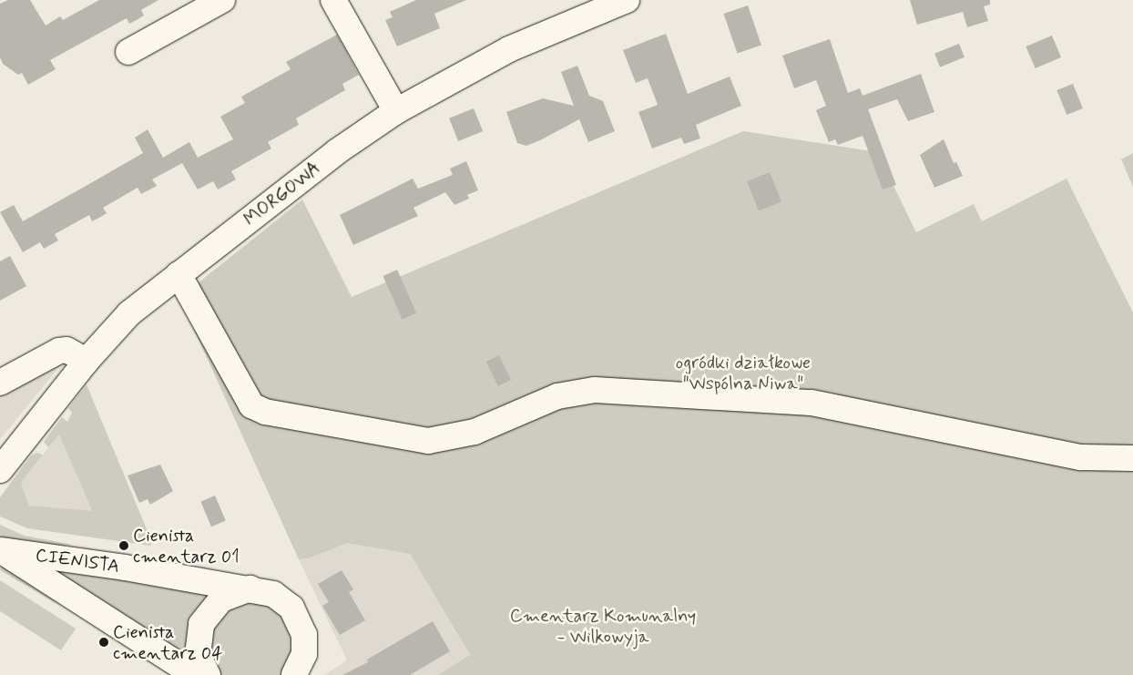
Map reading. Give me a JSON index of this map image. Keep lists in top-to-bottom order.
{
  "streets": {
    "street": ["MORGOWA", "CIENISTA"]
  },
  "parks": ["ogródki działkowe \"Wspólna Niwa\"", "Cmentarz Komunalny - Wilkowyja"],
  "places": ["Cienista cmentarz 01", "Cienista cmentarz 04"]
}
